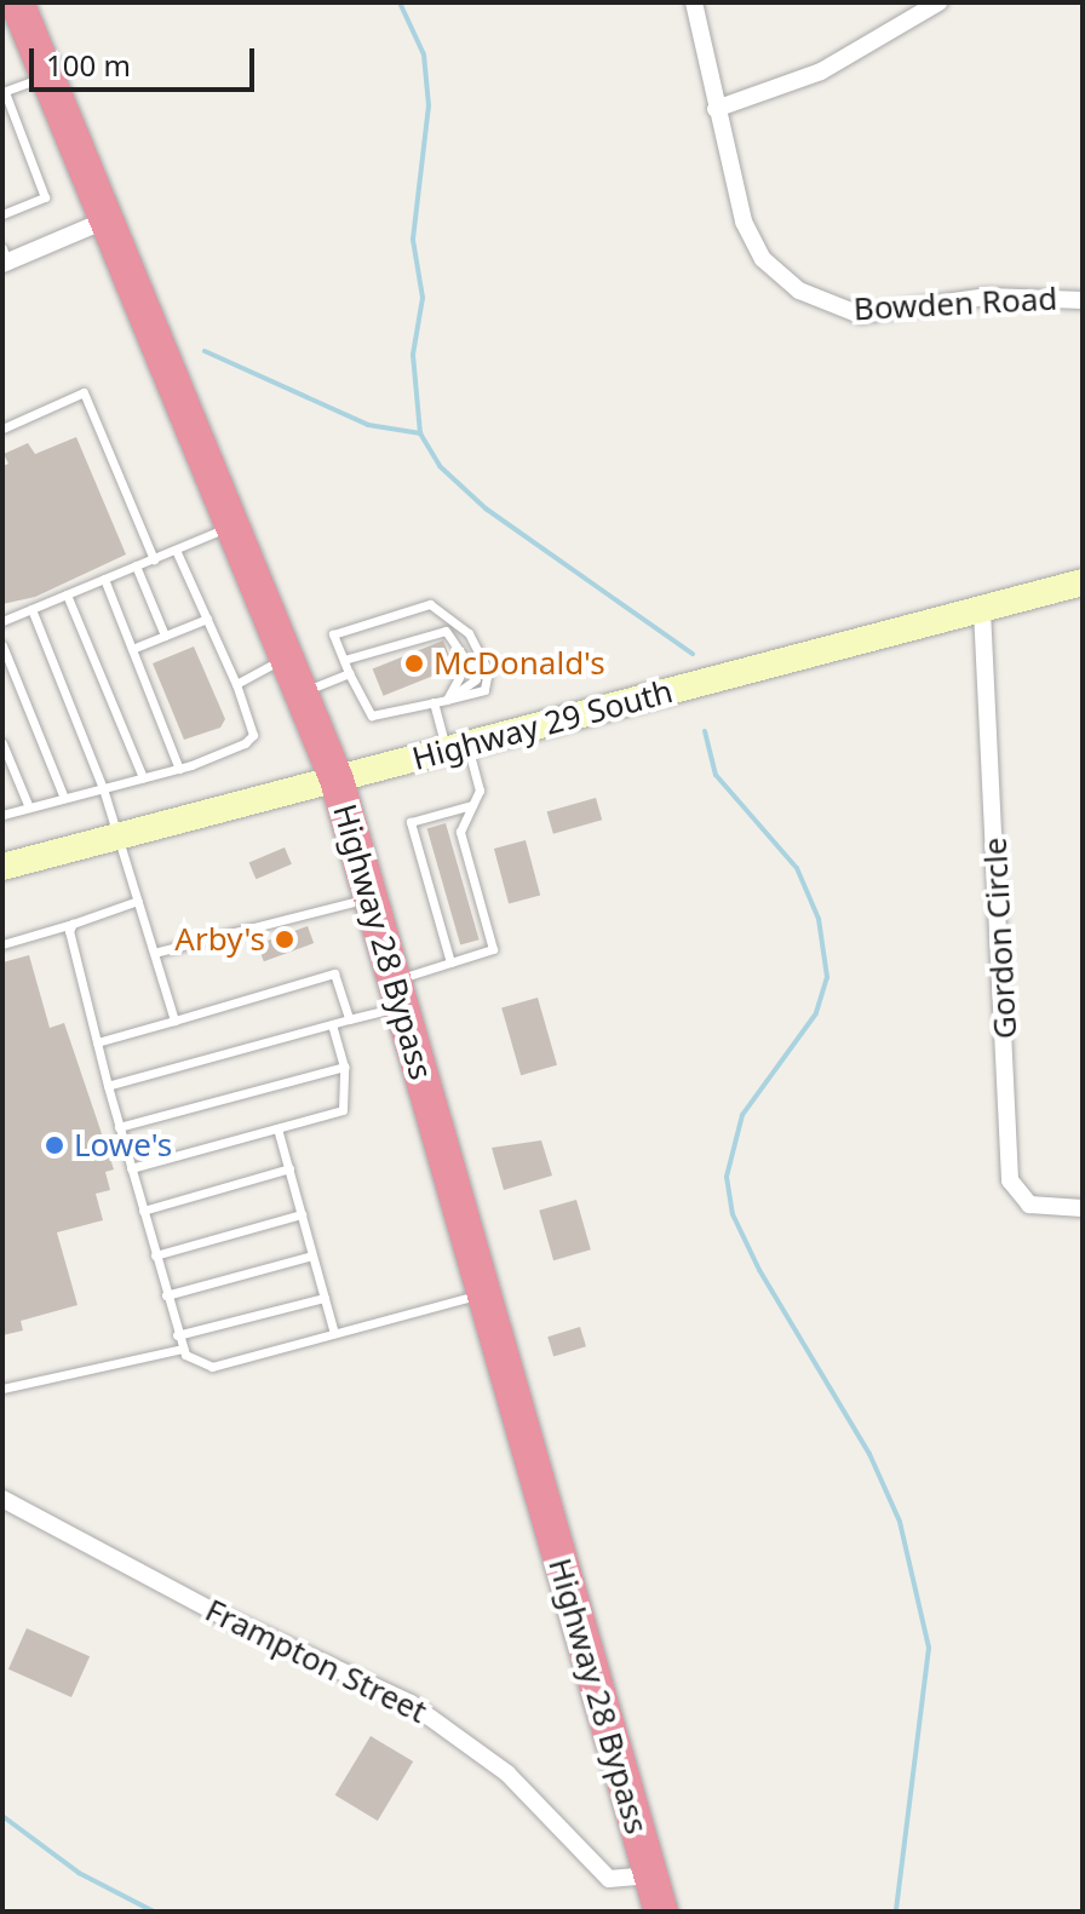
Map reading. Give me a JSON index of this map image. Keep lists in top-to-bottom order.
{
  "streets": {
    "highway": ["Highway 28 Bypass"],
    "main road": ["Highway 29 South"],
    "street": ["Bowden Road", "Gordon Circle", "Frampton Street"]
  },
  "crossings": [
    ["Highway 29 South", "Gordon Circle"],
    ["Highway 29 South", "Highway 28 Bypass"],
    ["Highway 28 Bypass", "Frampton Street"]
  ],
  "places": ["McDonald's", "Arby's", "Lowe's"],
  "scale_bar": "100 m"
}
